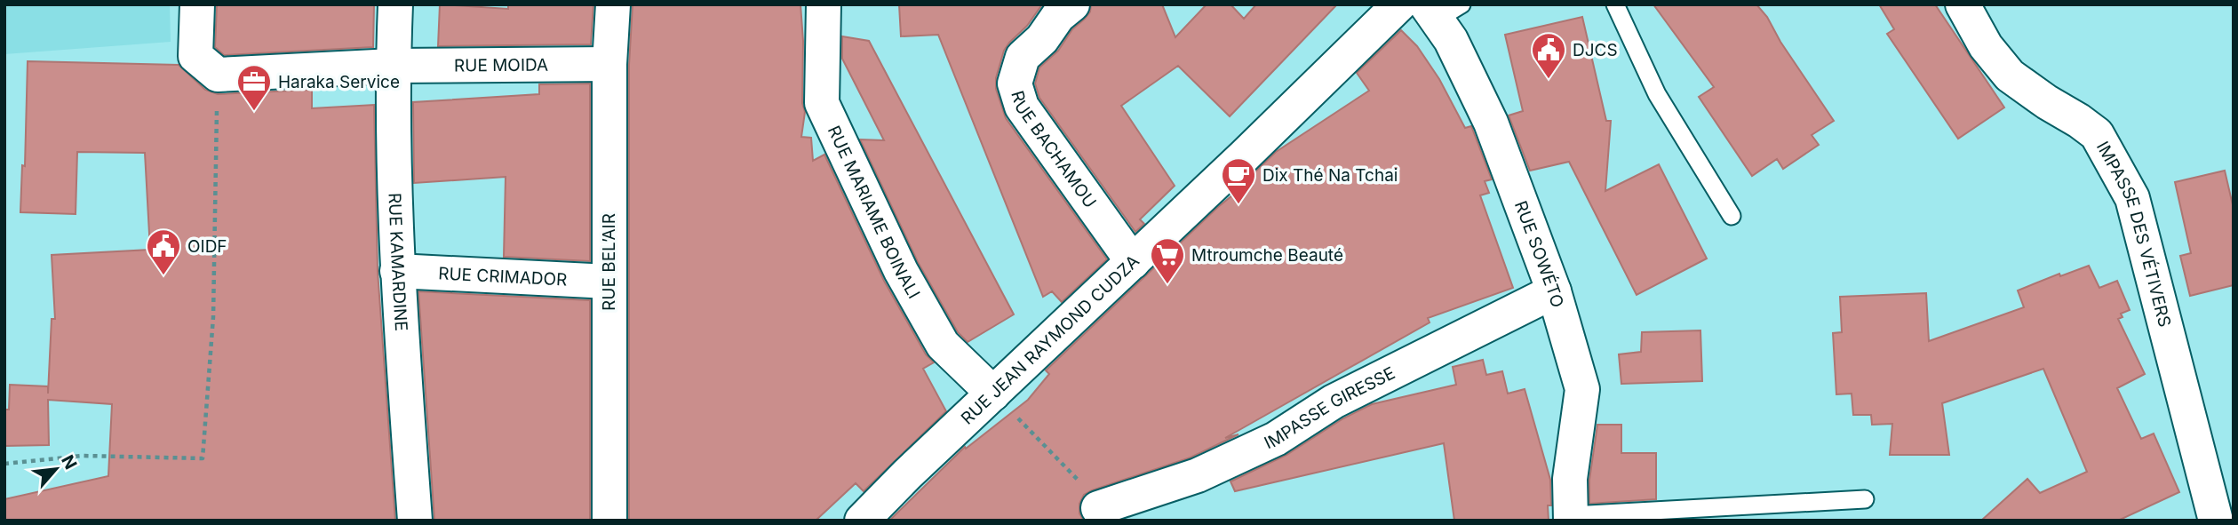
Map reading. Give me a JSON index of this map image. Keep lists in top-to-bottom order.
{
  "streets": {
    "street": [
      "RUE MOIDA",
      "RUE BACHAMOU",
      "RUE MARIAME BOINALI",
      "IMPASSE DES VÉTIVERS",
      "RUE SOWÉTO",
      "RUE BEL’AIR",
      "RUE KAMARDINE",
      "RUE CRIMADOR",
      "RUE JEAN RAYMOND CUDZA",
      "IMPASSE GIRESSE"
    ]
  },
  "crossings": [
    ["RUE MOIDA", "RUE BEL’AIR"],
    ["RUE MOIDA", "RUE KAMARDINE"],
    ["RUE BACHAMOU", "RUE JEAN RAYMOND CUDZA"],
    ["RUE MARIAME BOINALI", "RUE JEAN RAYMOND CUDZA"],
    ["RUE SOWÉTO", "IMPASSE GIRESSE"],
    ["RUE BEL’AIR", "RUE CRIMADOR"],
    ["RUE KAMARDINE", "RUE CRIMADOR"]
  ],
  "places": {
    "public building": ["DJCS", "OIDF"],
    "office": ["Haraka Service"],
    "cafe": ["Dix Thé Na Tchai"],
    "supermarket": ["Mtroumche Beauté"]
  },
  "north": "top right"
}
